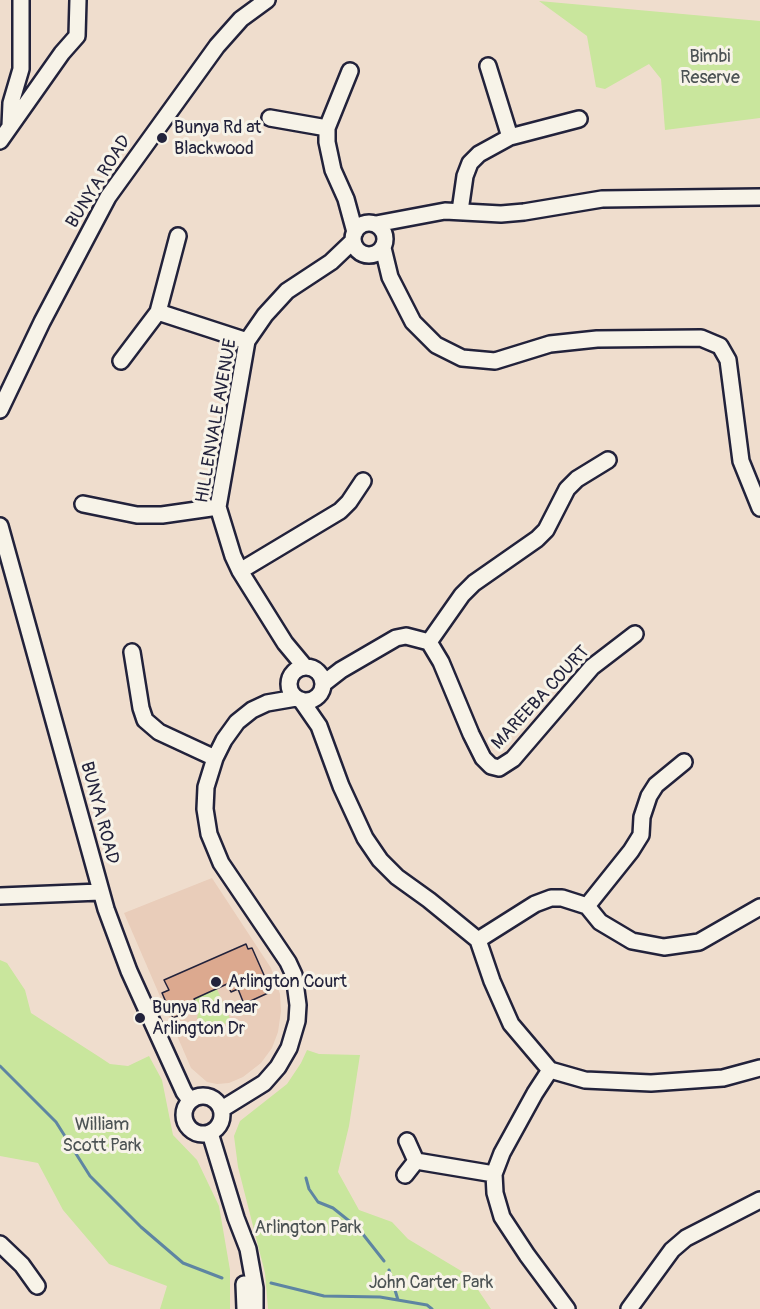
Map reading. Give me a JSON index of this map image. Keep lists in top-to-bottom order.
{
  "streets": {
    "street": ["BUNYA ROAD", "HILLENVALE AVENUE", "MAREEBA COURT"]
  },
  "parks": [
    "Bimbi Reserve",
    "William Scott Park",
    "Arlington Park",
    "John Carter Park"
  ],
  "places": ["Bunya Rd at Blackwood", "Arlington Court", "Bunya Rd near Arlington Dr"]
}
